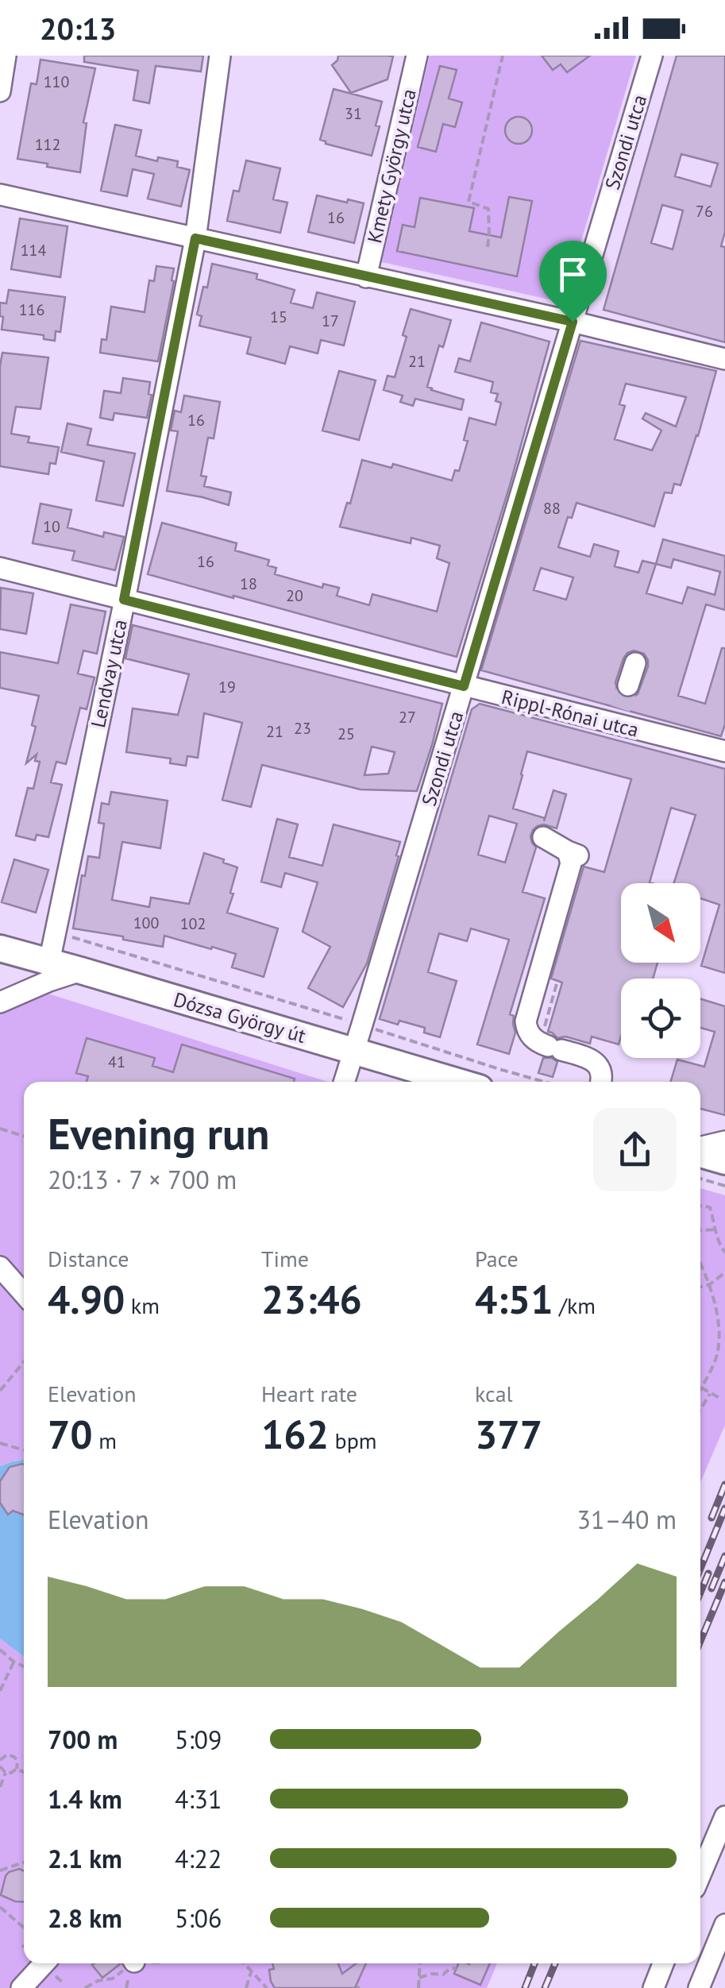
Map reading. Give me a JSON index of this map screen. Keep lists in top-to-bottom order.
{
  "streets": {
    "main road": ["Dózsa György út"],
    "street": [
      "Szondi utca",
      "Kmety György utca",
      "Lendvay utca",
      "Rippl-Rónai utca"
    ]
  },
  "crossings": [
    ["Szondi utca", "Rippl-Rónai utca"],
    ["Szondi utca", "Dózsa György út"],
    ["Lendvay utca", "Rippl-Rónai utca"],
    ["Lendvay utca", "Dózsa György út"]
  ],
  "house_numbers": [
    "110",
    "31",
    "112",
    "76",
    "16",
    "114",
    "116",
    "15",
    "17",
    "21",
    "16",
    "88",
    "10",
    "16",
    "18",
    "20",
    "19",
    "27",
    "23",
    "21",
    "25",
    "100",
    "102",
    "41"
  ],
  "north": "bottom right",
  "page": {
    "status": "20:13",
    "heading": ["Evening run", "20:13 · 7 × 700 m"],
    "stats": [
      ["Distance", "4.90 km"],
      ["Time", "23:46"],
      ["Pace", "4:51 /km"],
      ["Elevation", "70 m"],
      ["Heart rate", "162 bpm"],
      ["kcal", "377"]
    ],
    "chart": ["Elevation", "31–40 m"],
    "list": [
      {
        "name": "700 m",
        "note": "5:09"
      },
      {
        "name": "1.4 km",
        "note": "4:31"
      },
      {
        "name": "2.1 km",
        "note": "4:22"
      },
      {
        "name": "2.8 km",
        "note": "5:06"
      }
    ]
  }
}
